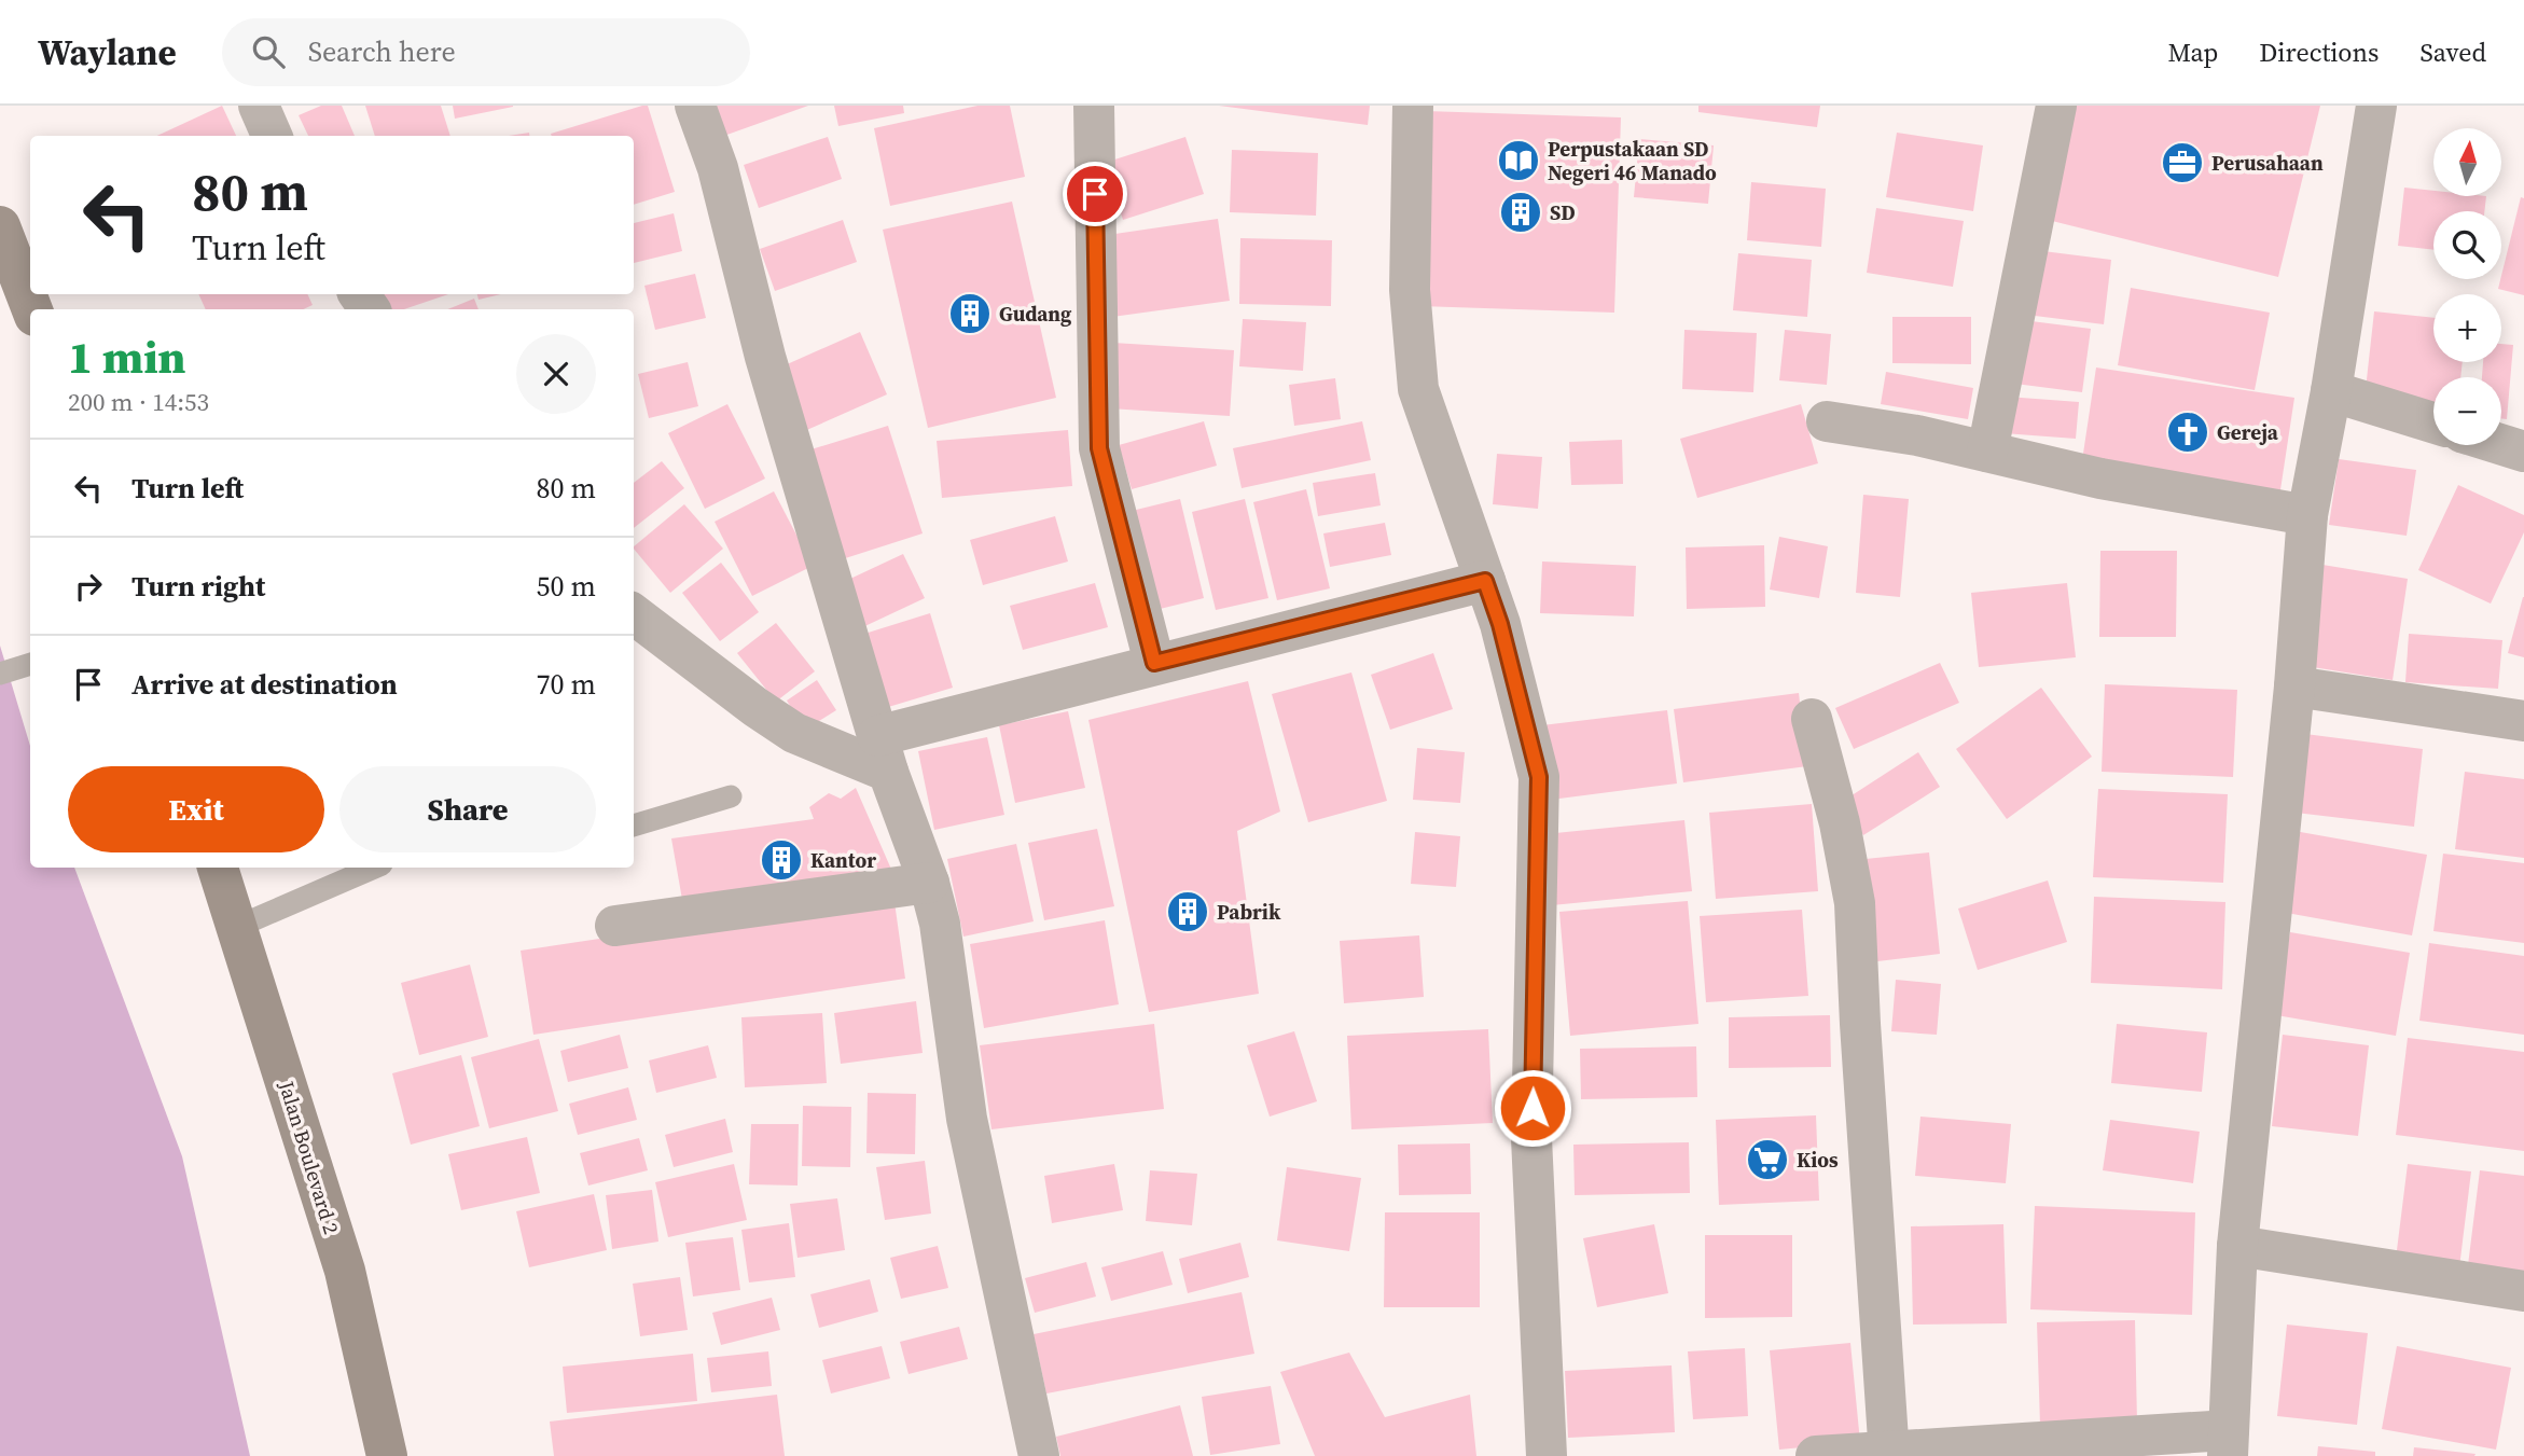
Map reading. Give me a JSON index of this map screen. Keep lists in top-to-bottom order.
{
  "streets": {
    "main road": ["Jalan Boulevard 2"]
  },
  "places": {
    "library": ["Perpustakaan SD Negeri 46 Manado"],
    "office": ["Perusahaan"],
    "building": [
      "SD",
      "Gudang",
      "Kantor",
      "Pabrik"
    ],
    "church": ["Gereja"],
    "supermarket": ["Kios"]
  },
  "north": "top",
  "page": {
    "header": "Waylane",
    "search": "Search here",
    "nav": ["Map", "Directions", "Saved"],
    "map_buttons": ["+", "−"],
    "turn": ["80 m", "Turn left"],
    "heading": ["1 min", "200 m · 14:53"],
    "list": [
      {
        "name": "Turn left",
        "value": "80 m"
      },
      {
        "name": "Turn right",
        "value": "50 m"
      },
      {
        "name": "Arrive at destination",
        "value": "70 m"
      }
    ],
    "buttons": ["Exit", "Share"]
  }
}
